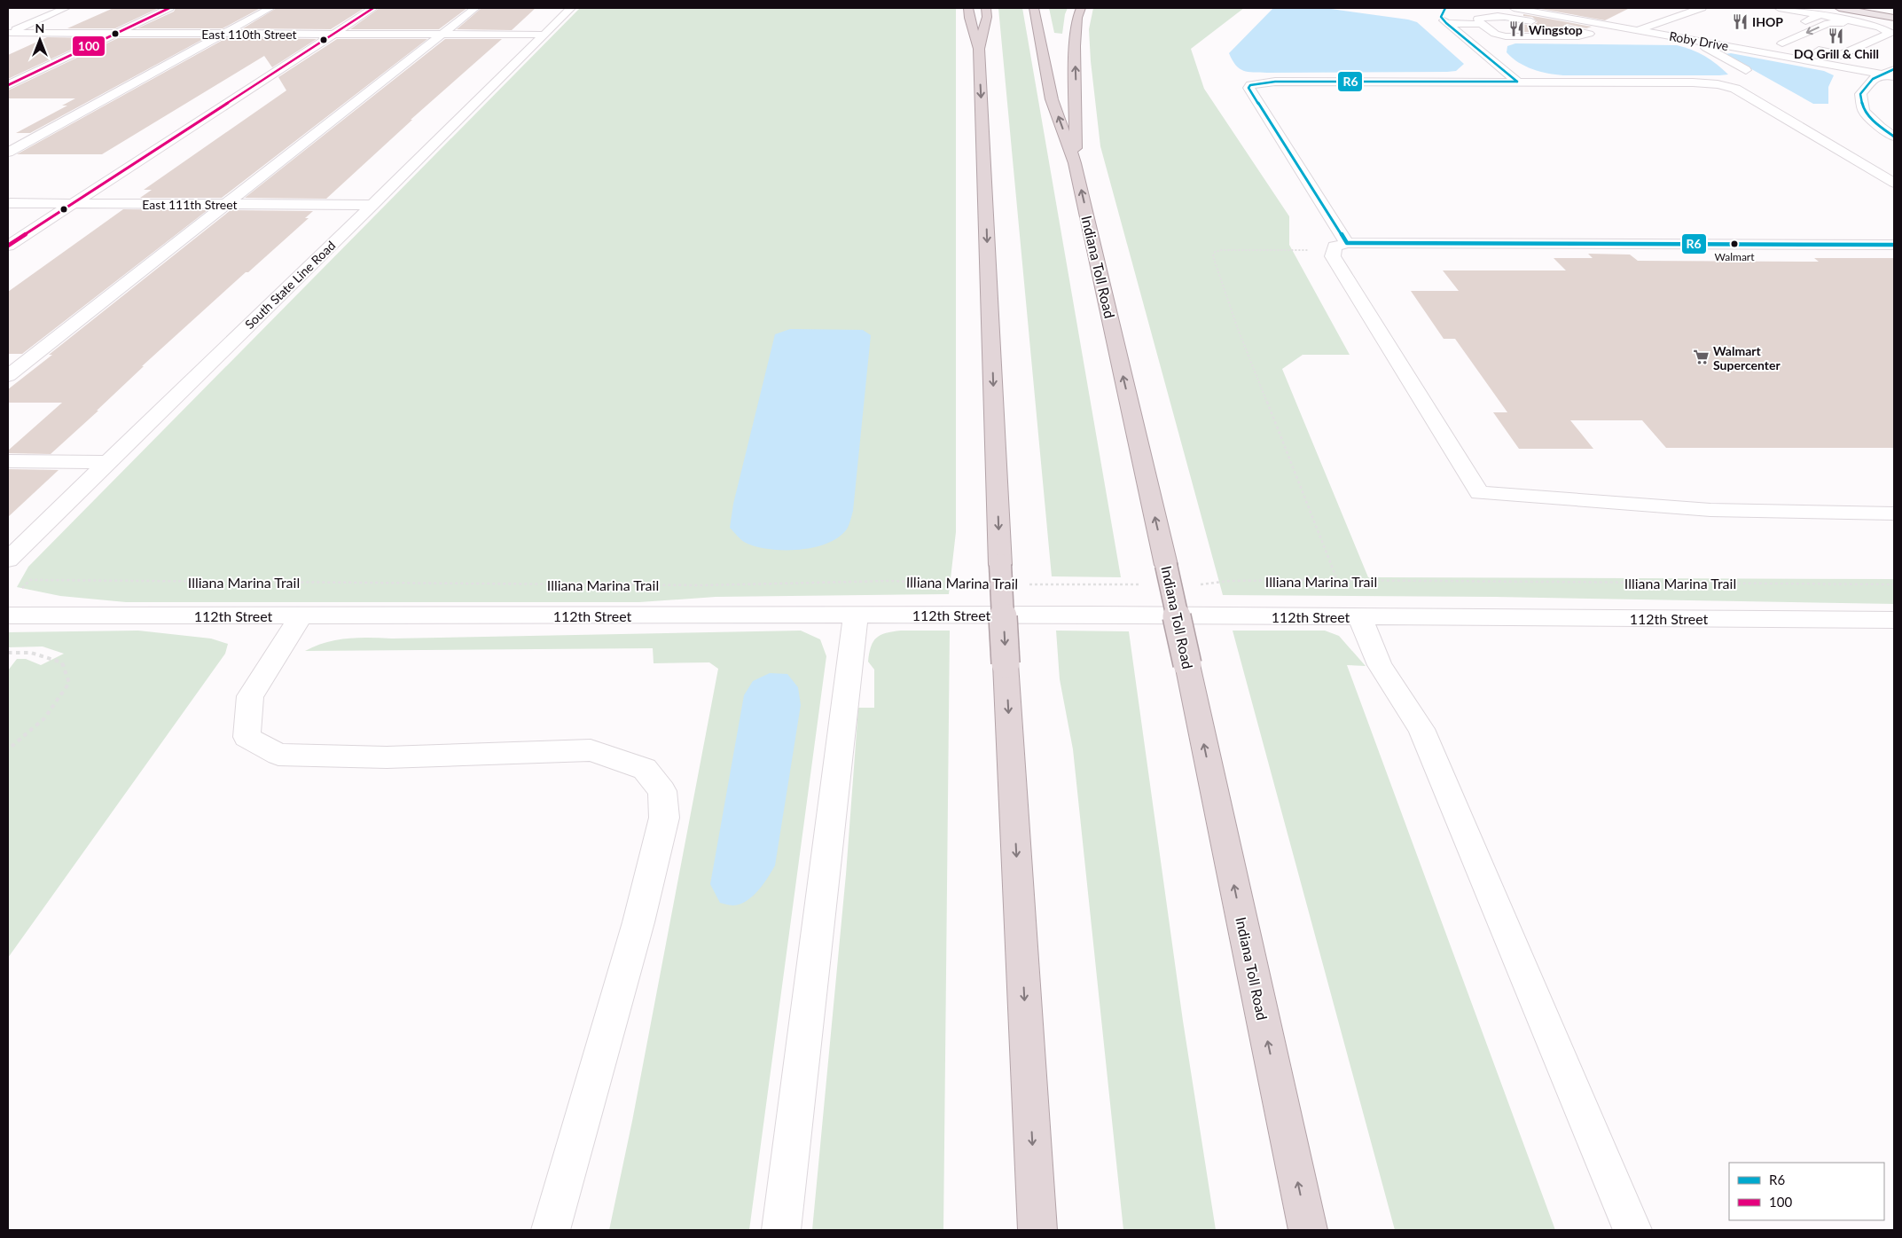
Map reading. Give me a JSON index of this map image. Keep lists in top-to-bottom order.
{
  "streets": {
    "highway": ["Indiana Toll Road"],
    "street": [
      "East 110th Street",
      "Roby Drive",
      "East 111th Street",
      "South State Line Road",
      "112th Street"
    ],
    "path": ["Illiana Marina Trail"]
  },
  "crossings": [
    ["East 110th Street", "South State Line Road"],
    ["East 111th Street", "South State Line Road"]
  ],
  "places": {
    "restaurant": ["IHOP", "Wingstop", "DQ Grill & Chill"],
    "other": ["Walmart"],
    "supermarket": ["Walmart Supercenter"]
  },
  "lines": ["transit line R6", "transit line 100"],
  "legend": ["R6", "100"],
  "north": "top"
}
